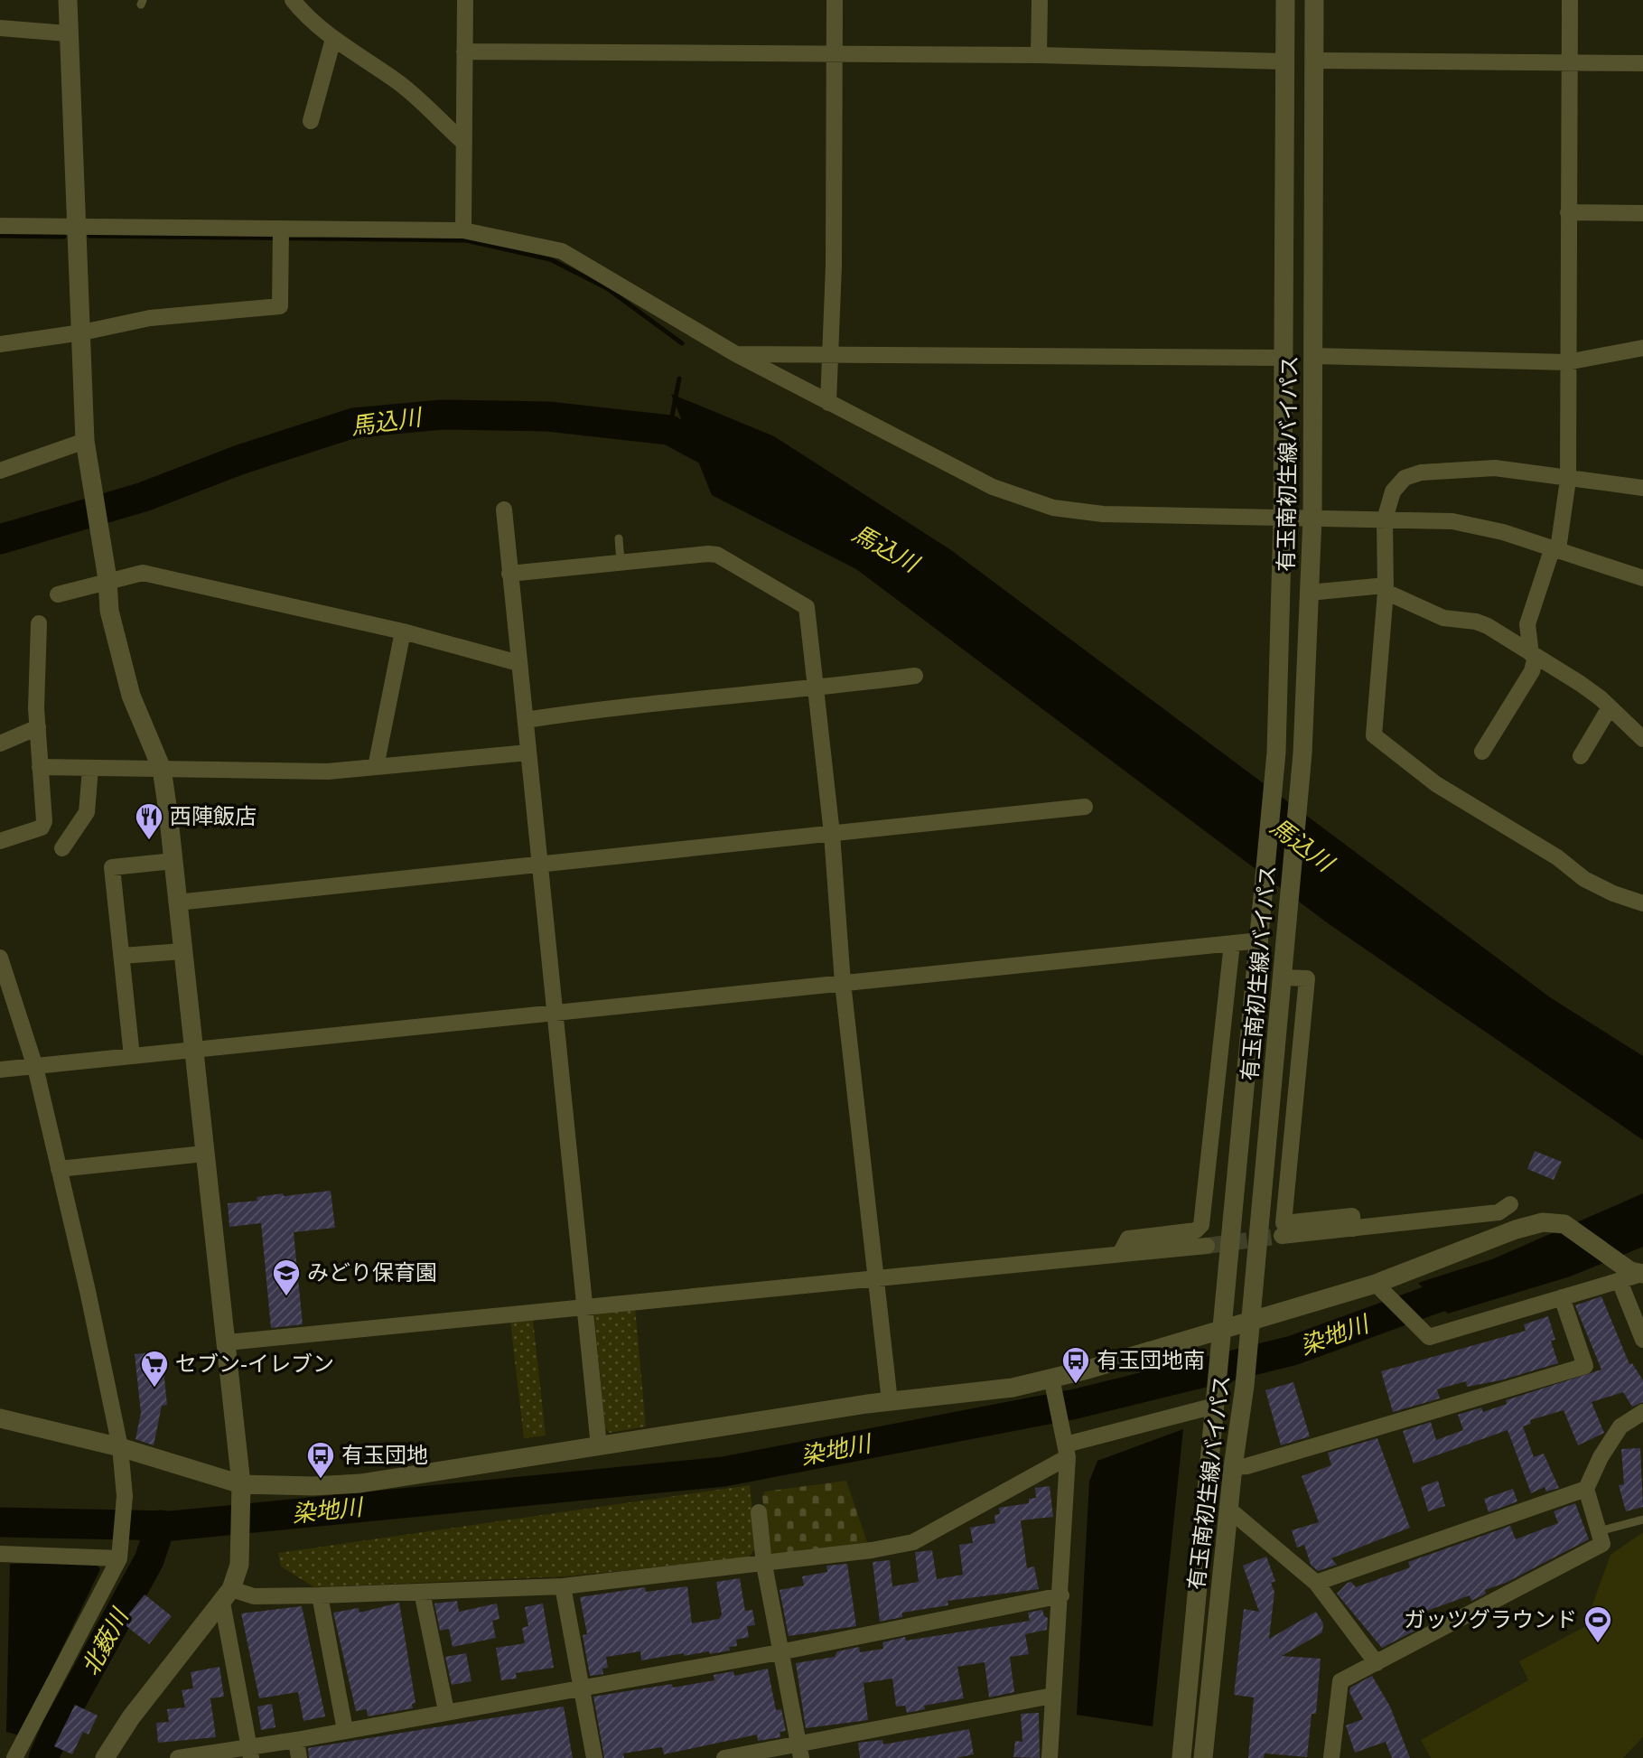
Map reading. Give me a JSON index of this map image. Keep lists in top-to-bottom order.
{
  "streets": {
    "street": ["有玉南初生線バイパス"]
  },
  "water": ["馬込川", "染地川", "北薮川"],
  "places": {
    "restaurant": ["西陣飯店"],
    "school or university": ["みどり保育園"],
    "bus stop": ["有玉団地南", "有玉団地"],
    "supermarket": ["セブン-イレブン"],
    "sports": ["ガッツグラウンド"]
  }
}
